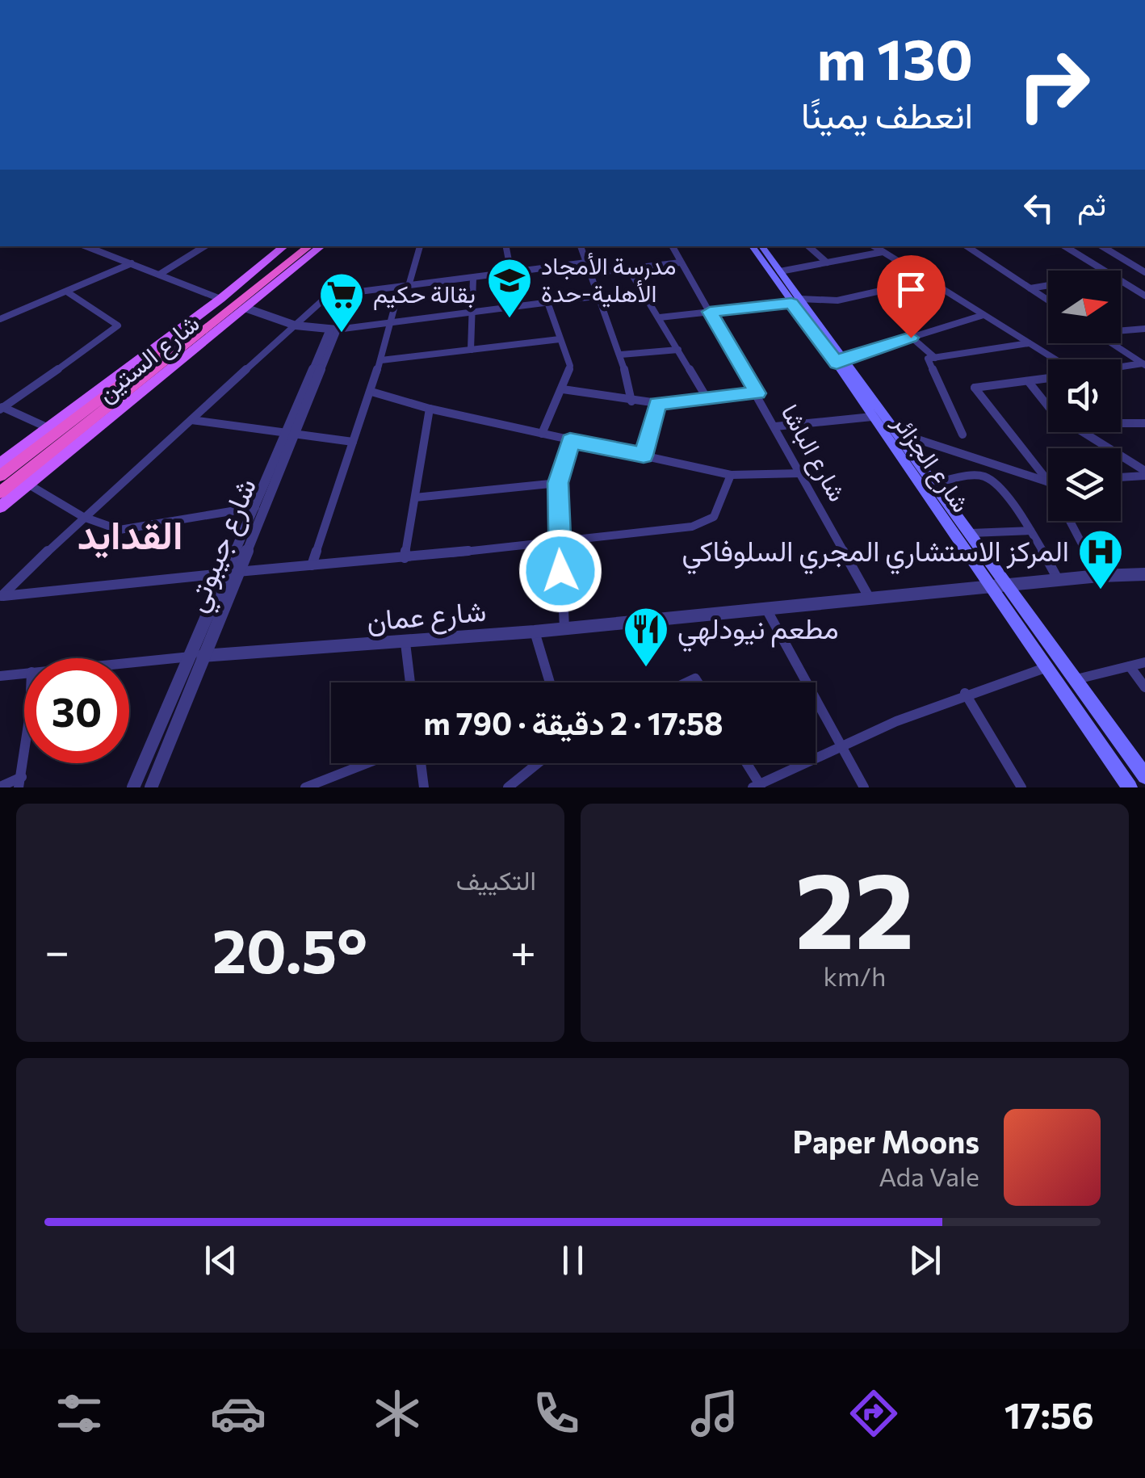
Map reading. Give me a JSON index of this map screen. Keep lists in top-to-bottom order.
{
  "streets": {
    "highway": ["شارع الستين"],
    "main road": ["شارع الجزائر"],
    "street": ["شارع الباشا", "شارع جيبوتي", "شارع عمان"]
  },
  "crossings": [
    ["شارع الباشا", "شارع عمان"],
    ["شارع الجزائر", "شارع عمان"],
    ["شارع جيبوتي", "شارع عمان"]
  ],
  "districts": ["القدايد"],
  "places": {
    "school or university": ["مدرسة الأمجاد الأهلية-حدة"],
    "supermarket": ["بقالة حكيم"],
    "hospital": ["المركز الاستشاري المجري السلوفاكي"],
    "restaurant": ["مطعم نيودلهي"]
  },
  "north": "right",
  "page": {
    "turn": ["130 m", "انعطف يمينًا"],
    "then": "ثم",
    "limit": "30",
    "trip": "17:58 · 2 دقيقة · 790 m",
    "tile": [
      ["22", "km/h"],
      "التكييف"
    ],
    "heat": ["−", "20.5°", "+"],
    "song": ["Paper Moons", "Ada Vale"],
    "tabs": "17:56"
  }
}
